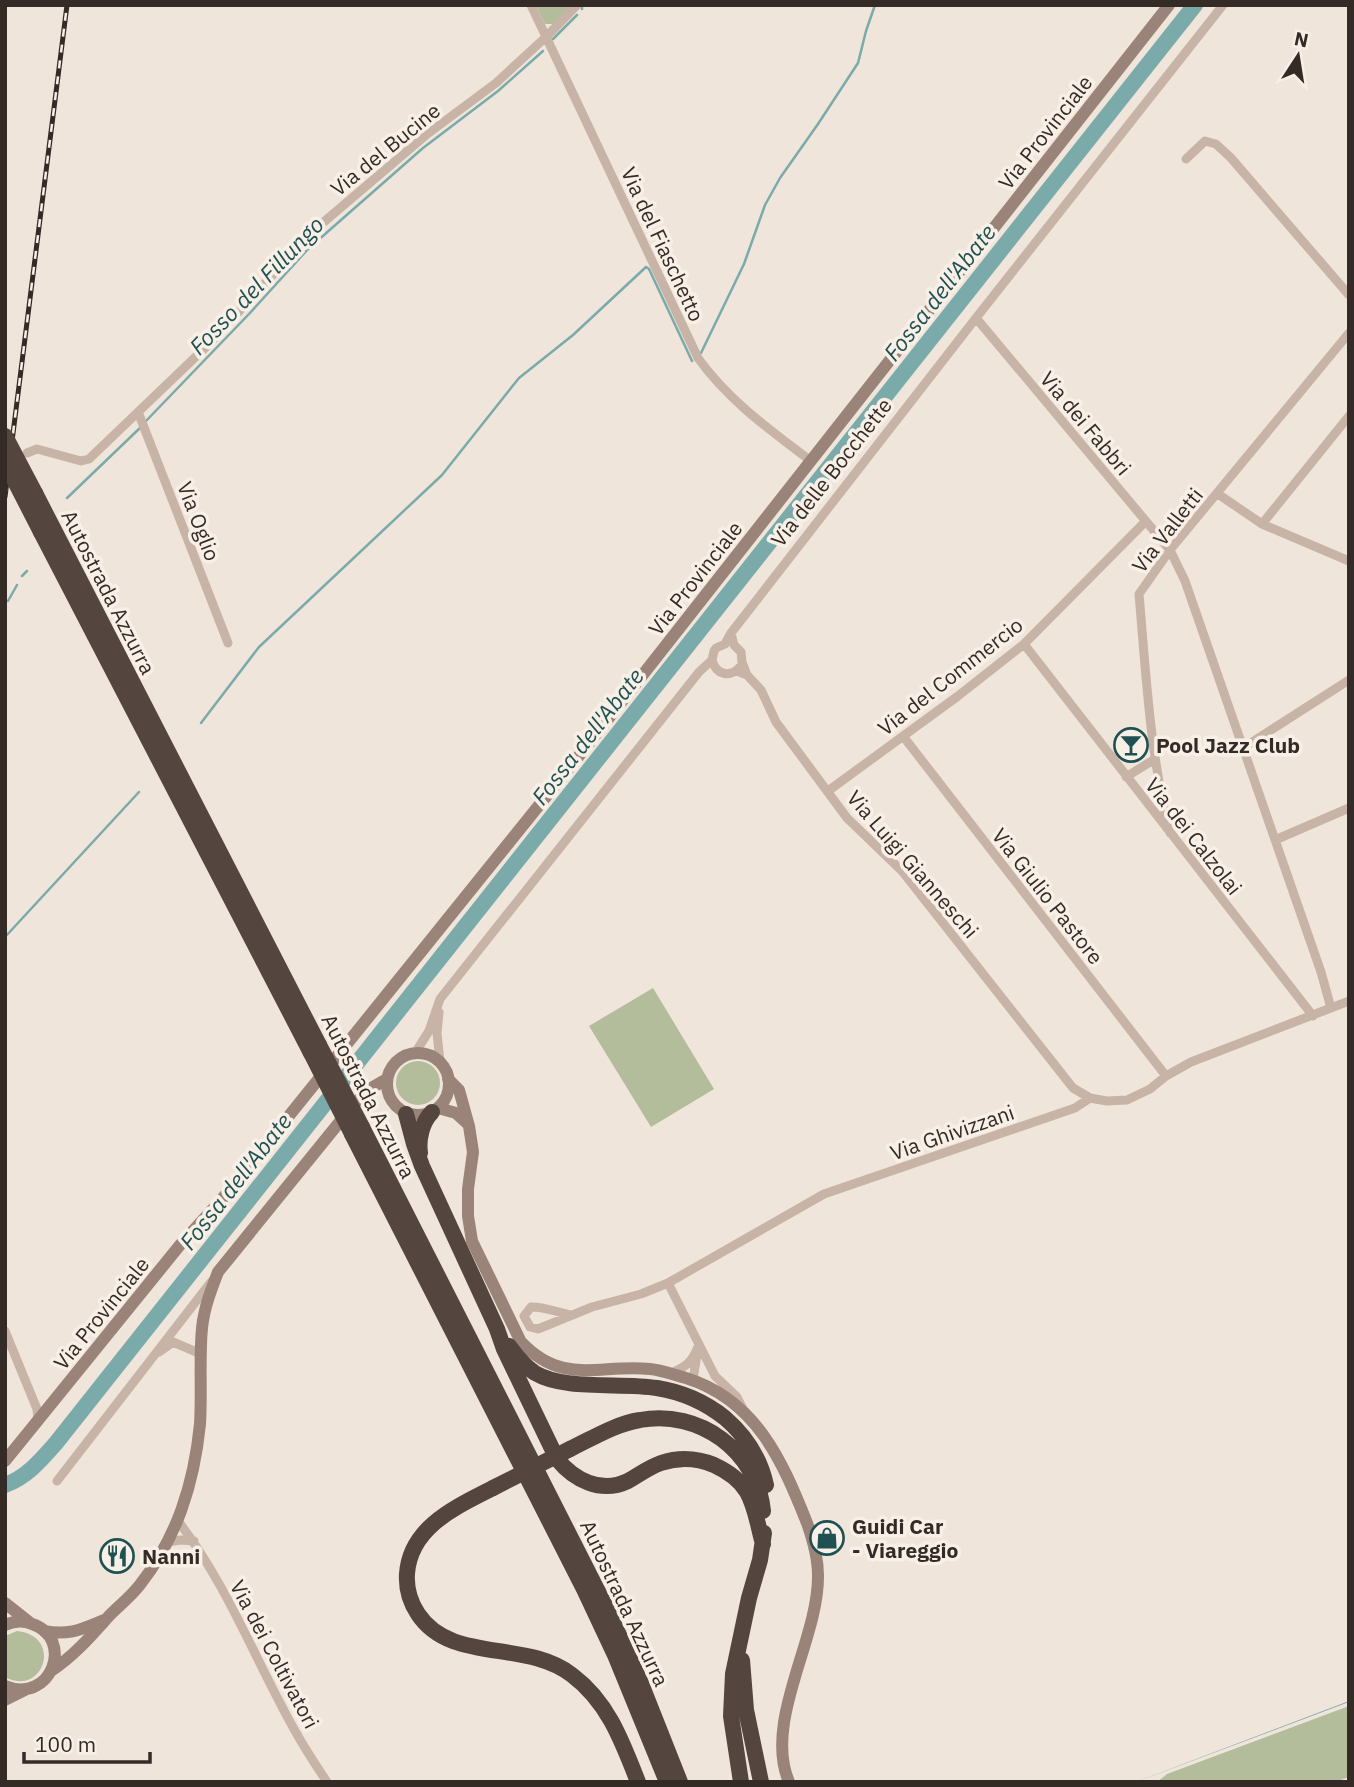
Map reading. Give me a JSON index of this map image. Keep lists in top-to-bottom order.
{
  "streets": {
    "highway": ["Autostrada Azzurra"],
    "main road": ["Via Provinciale"],
    "street": [
      "Via del Bucine",
      "Via del Fiaschetto",
      "Via dei Fabbri",
      "Via delle Bocchette",
      "Via Oglio",
      "Via Valletti",
      "Via del Commercio",
      "Via dei Calzolai",
      "Via Luigi Gianneschi",
      "Via Giulio Pastore",
      "Via Ghivizzani",
      "Via dei Coltivatori"
    ]
  },
  "crossings": [
    ["Via Provinciale", "Via del Fiaschetto"],
    ["Via del Bucine", "Via del Fiaschetto"],
    ["Via del Bucine", "Via Oglio"],
    ["Via dei Fabbri", "Via delle Bocchette"],
    ["Via dei Fabbri", "Via Valletti"],
    ["Via dei Fabbri", "Via del Commercio"],
    ["Via delle Bocchette", "Via Luigi Gianneschi"],
    ["Via Valletti", "Via dei Calzolai"],
    ["Via del Commercio", "Via dei Calzolai"],
    ["Via del Commercio", "Via Luigi Gianneschi"],
    ["Via del Commercio", "Via Giulio Pastore"],
    ["Via Luigi Gianneschi", "Via Ghivizzani"]
  ],
  "water": ["Fosso del Fillungo", "Fossa dell'Abate"],
  "places": {
    "bar": ["Pool Jazz Club"],
    "shop": ["Guidi Car - Viareggio"],
    "restaurant": ["Nanni"]
  },
  "scale_bar": "100 m",
  "north": "top"
}
